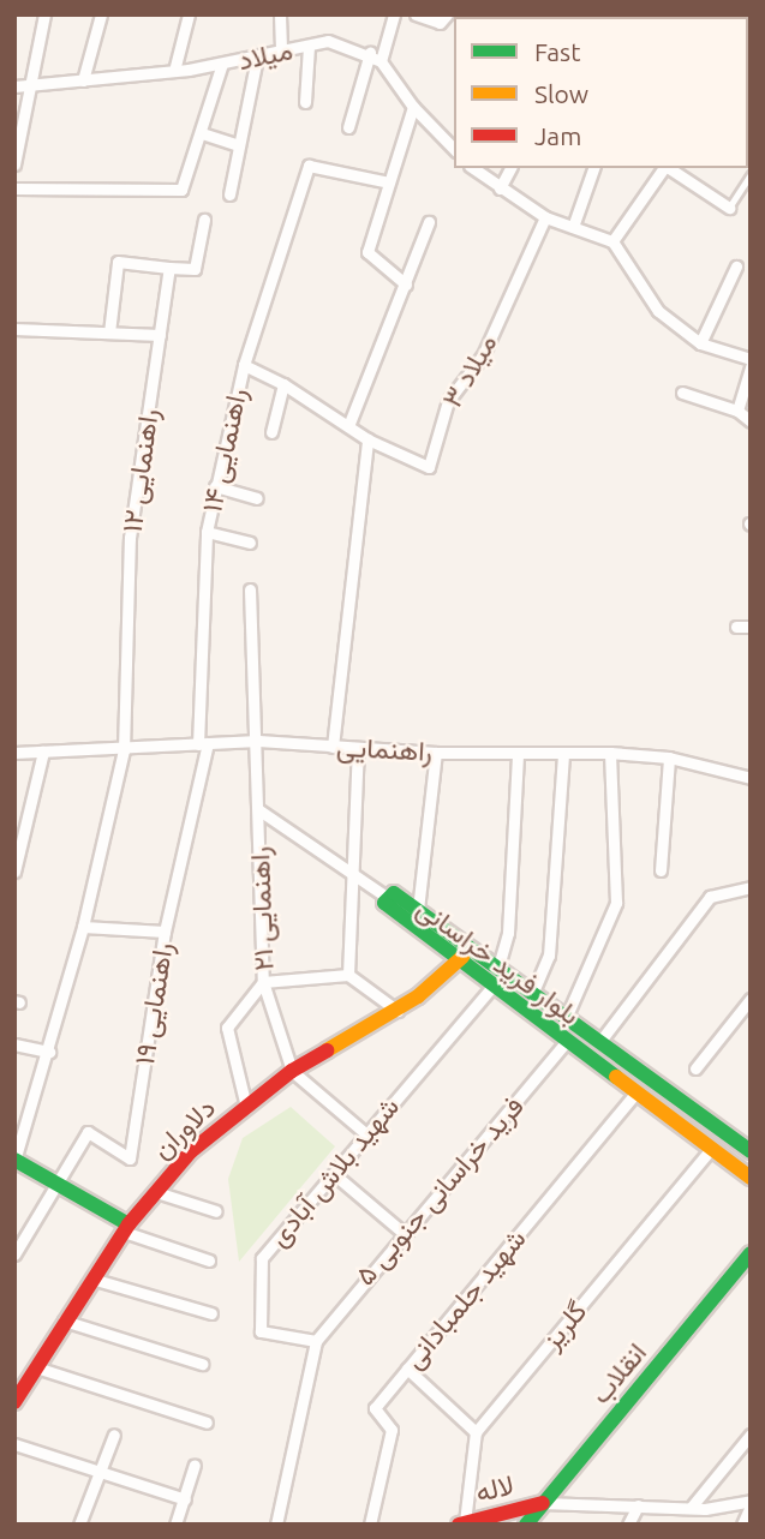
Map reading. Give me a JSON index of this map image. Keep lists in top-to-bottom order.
{
  "streets": {
    "street": [
      "میلاد",
      "میلاد ۳",
      "راهنمایی ۱۴",
      "راهنمایی ۱۲",
      "راهنمایی",
      "راهنمایی ۲۱",
      "بلوار فرید خراسانی",
      "راهنمایی ۱۹",
      "دلاوران",
      "شهید بلاش آبادی",
      "فرید خراسانی جنوبی ۵",
      "شهید جلمبادانی",
      "گلریز",
      "انقلاب",
      "لاله"
    ]
  },
  "crossings": [
    ["راهنمایی ۱۴", "راهنمایی"],
    ["راهنمایی ۱۴", "راهنمایی ۱۹"],
    ["راهنمایی ۱۲", "راهنمایی"],
    ["راهنمایی", "راهنمایی ۲۱"],
    ["راهنمایی", "راهنمایی ۱۹"],
    ["راهنمایی ۲۱", "دلاوران"],
    ["بلوار فرید خراسانی", "دلاوران"],
    ["بلوار فرید خراسانی", "شهید بلاش آبادی"],
    ["بلوار فرید خراسانی", "فرید خراسانی جنوبی ۵"],
    ["بلوار فرید خراسانی", "شهید جلمبادانی"],
    ["بلوار فرید خراسانی", "گلریز"],
    ["شهید بلاش آبادی", "فرید خراسانی جنوبی ۵"],
    ["انقلاب", "لاله"]
  ],
  "legend": ["Fast", "Slow", "Jam"]
}
